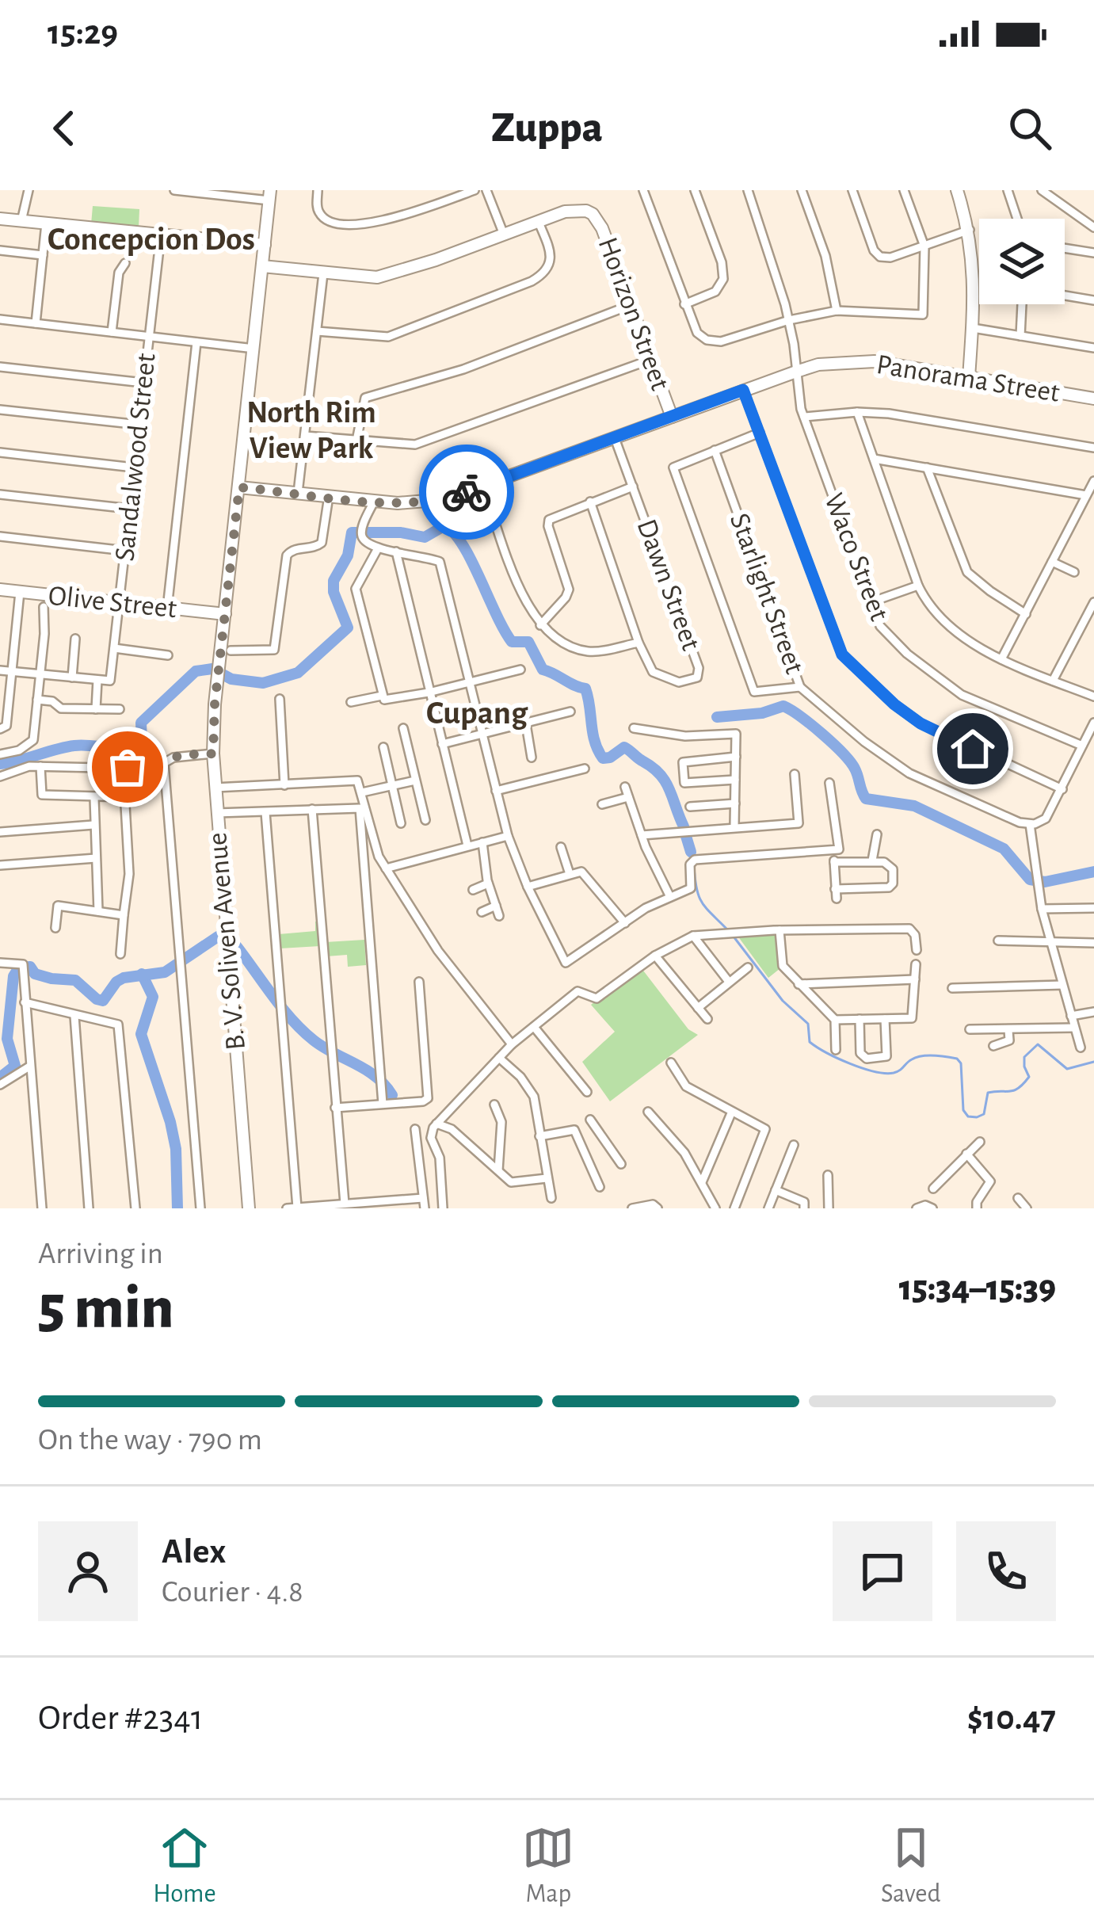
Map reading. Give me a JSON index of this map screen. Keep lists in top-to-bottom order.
{
  "streets": {
    "street": [
      "Horizon Street",
      "Panorama Street",
      "Sandalwood Street",
      "Waco Street",
      "Dawn Street",
      "Starlight Street",
      "Olive Street",
      "B. V. Soliven Avenue"
    ]
  },
  "crossings": [
    ["Horizon Street", "Panorama Street"],
    ["Horizon Street", "B. V. Soliven Avenue"],
    ["Panorama Street", "Waco Street"],
    ["Panorama Street", "Dawn Street"],
    ["Panorama Street", "B. V. Soliven Avenue"],
    ["Sandalwood Street", "Olive Street"],
    ["Olive Street", "B. V. Soliven Avenue"]
  ],
  "districts": ["Concepcion Dos", "North Rim View Park", "Cupang"],
  "page": {
    "status": "15:29",
    "header": "Zuppa",
    "heading": ["5 min", "Arriving in", "15:34–15:39"],
    "panel": [
      "Alex",
      "Courier · 4.8",
      "Order #2341",
      "$10.47"
    ],
    "bar": "On the way · 790 m",
    "tabs": ["Home", "Map", "Saved"]
  }
}
